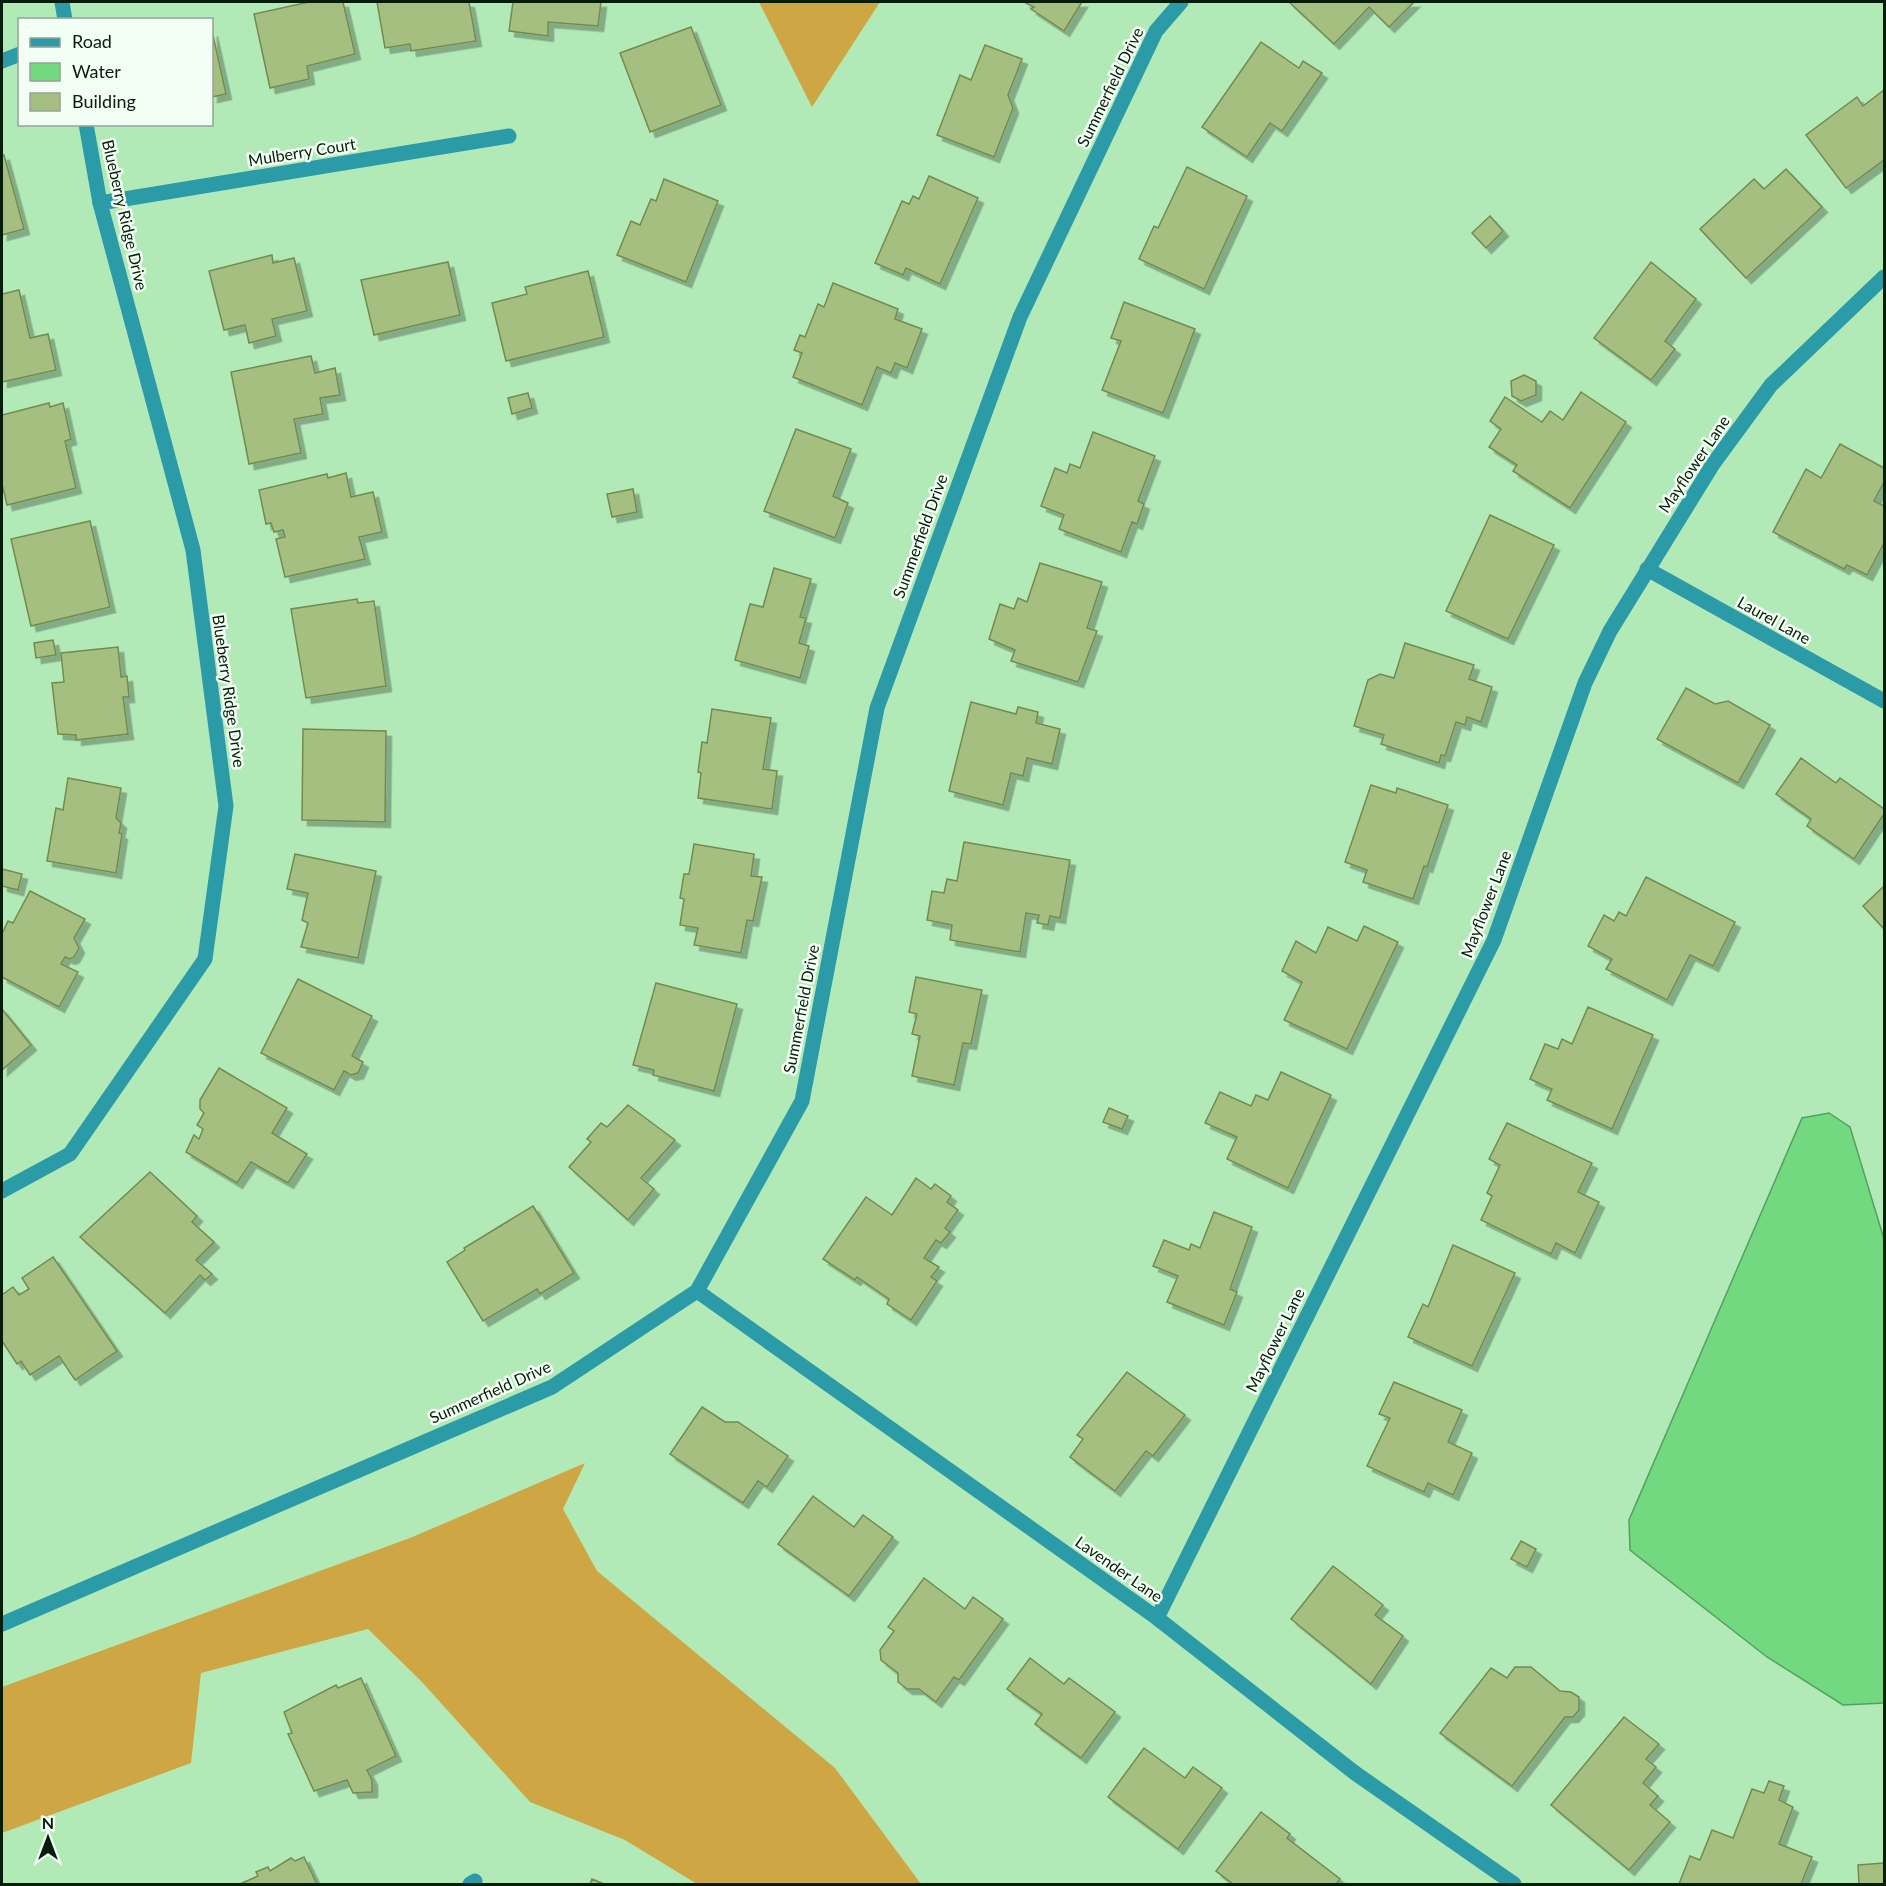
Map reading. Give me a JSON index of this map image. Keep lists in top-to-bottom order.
{
  "streets": {
    "street": [
      "Summerfield Drive",
      "Mulberry Court",
      "Blueberry Ridge Drive",
      "Mayflower Lane",
      "Laurel Lane",
      "Lavender Lane"
    ]
  },
  "crossings": [
    ["Summerfield Drive", "Lavender Lane"],
    ["Mulberry Court", "Blueberry Ridge Drive"],
    ["Mayflower Lane", "Laurel Lane"],
    ["Mayflower Lane", "Lavender Lane"]
  ],
  "legend": ["Road", "Water", "Building"],
  "north": "top"
}
